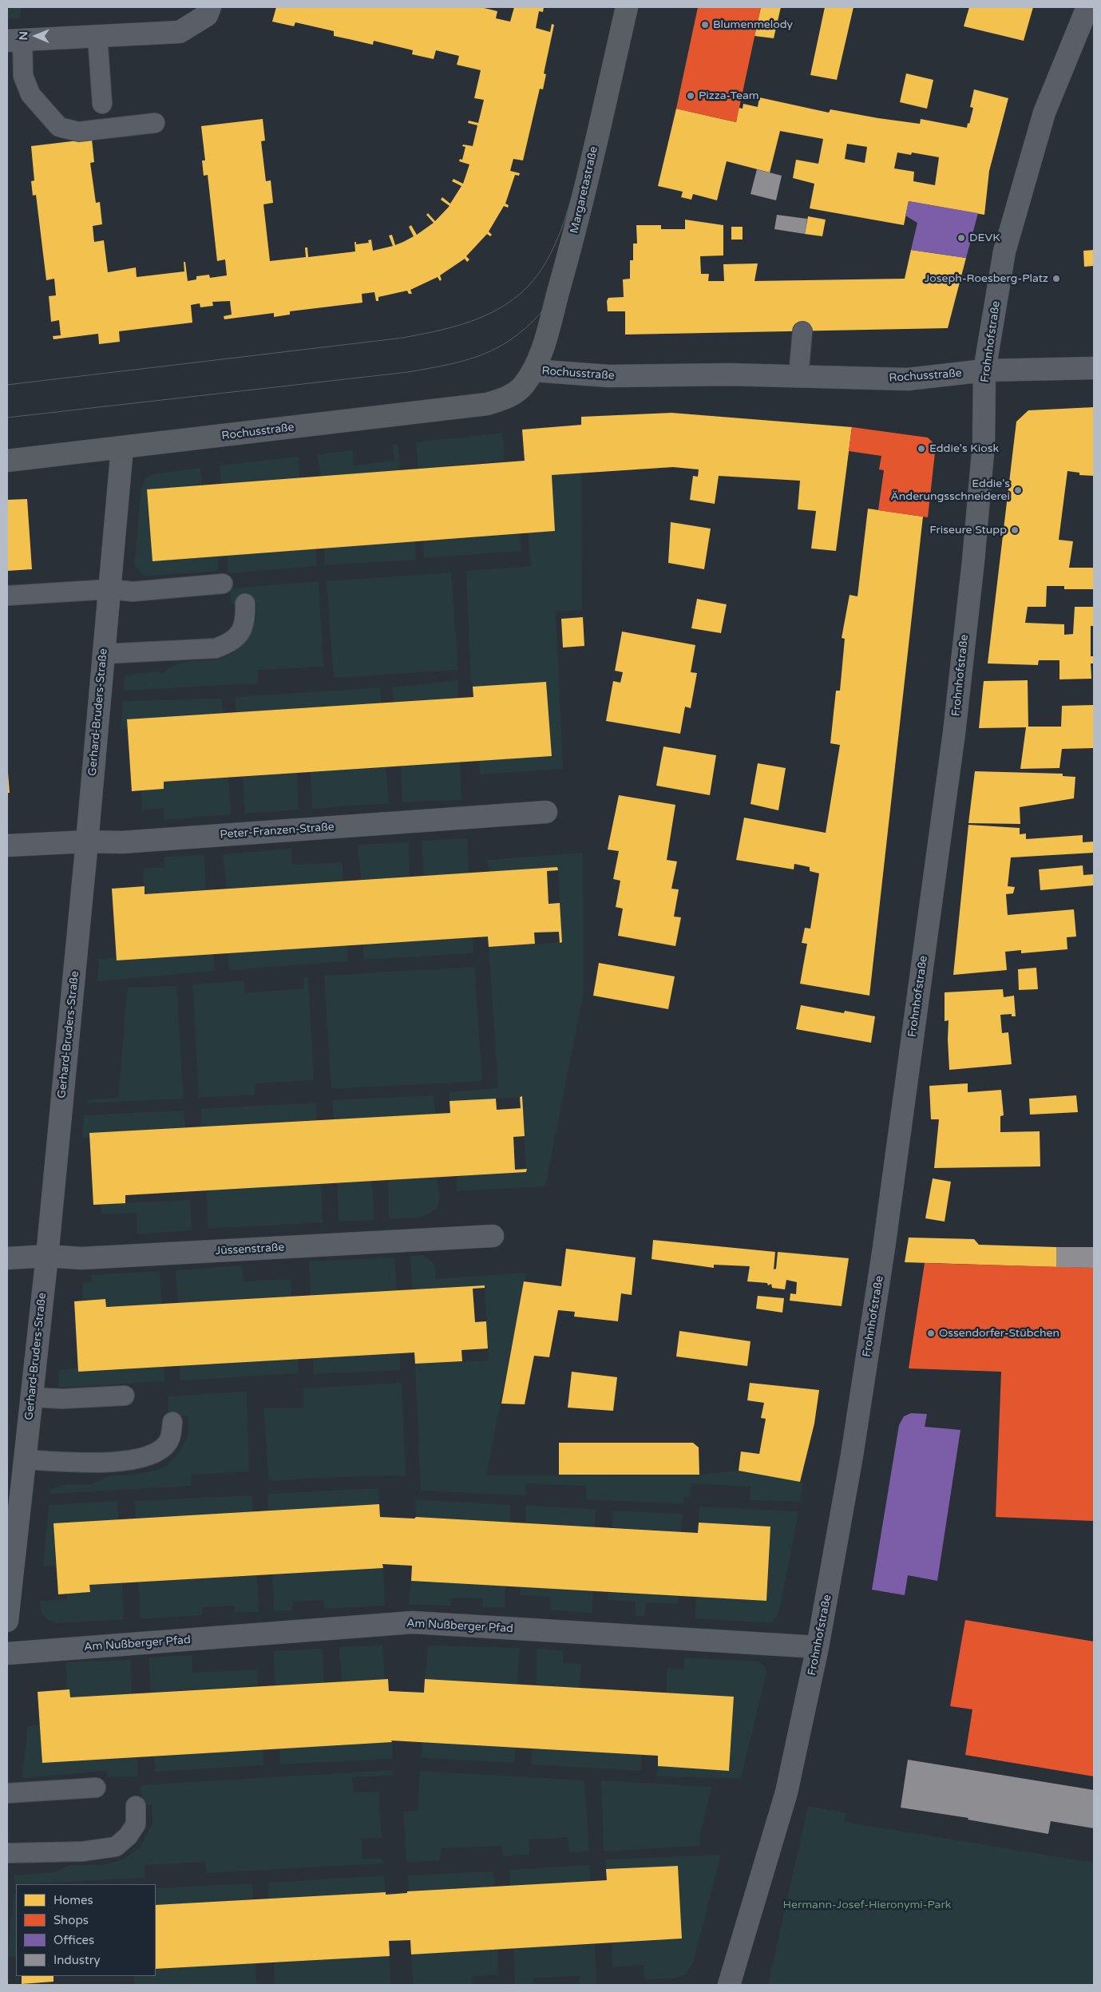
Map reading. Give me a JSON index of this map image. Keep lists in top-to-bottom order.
{
  "streets": {
    "street": [
      "Margaretastraße",
      "Frohnhofstraße",
      "Rochusstraße",
      "Gerhard-Bruders-Straße",
      "Peter-Franzen-Straße",
      "Jüssenstraße",
      "Am Nußberger Pfad"
    ]
  },
  "crossings": [
    ["Margaretastraße", "Rochusstraße"],
    ["Frohnhofstraße", "Rochusstraße"],
    ["Frohnhofstraße", "Am Nußberger Pfad"],
    ["Rochusstraße", "Gerhard-Bruders-Straße"],
    ["Gerhard-Bruders-Straße", "Peter-Franzen-Straße"],
    ["Gerhard-Bruders-Straße", "Jüssenstraße"]
  ],
  "parks": ["Hermann-Josef-Hieronymi-Park"],
  "places": [
    "Blumenmelody",
    "Pizza-Team",
    "DEVK",
    "Joseph-Roesberg-Platz",
    "Eddie's Kiosk",
    "Eddie's Änderungsschneiderei",
    "Friseure Stupp",
    "Ossendorfer-Stübchen"
  ],
  "legend": [
    "Homes",
    "Shops",
    "Offices",
    "Industry"
  ],
  "north": "left"
}
